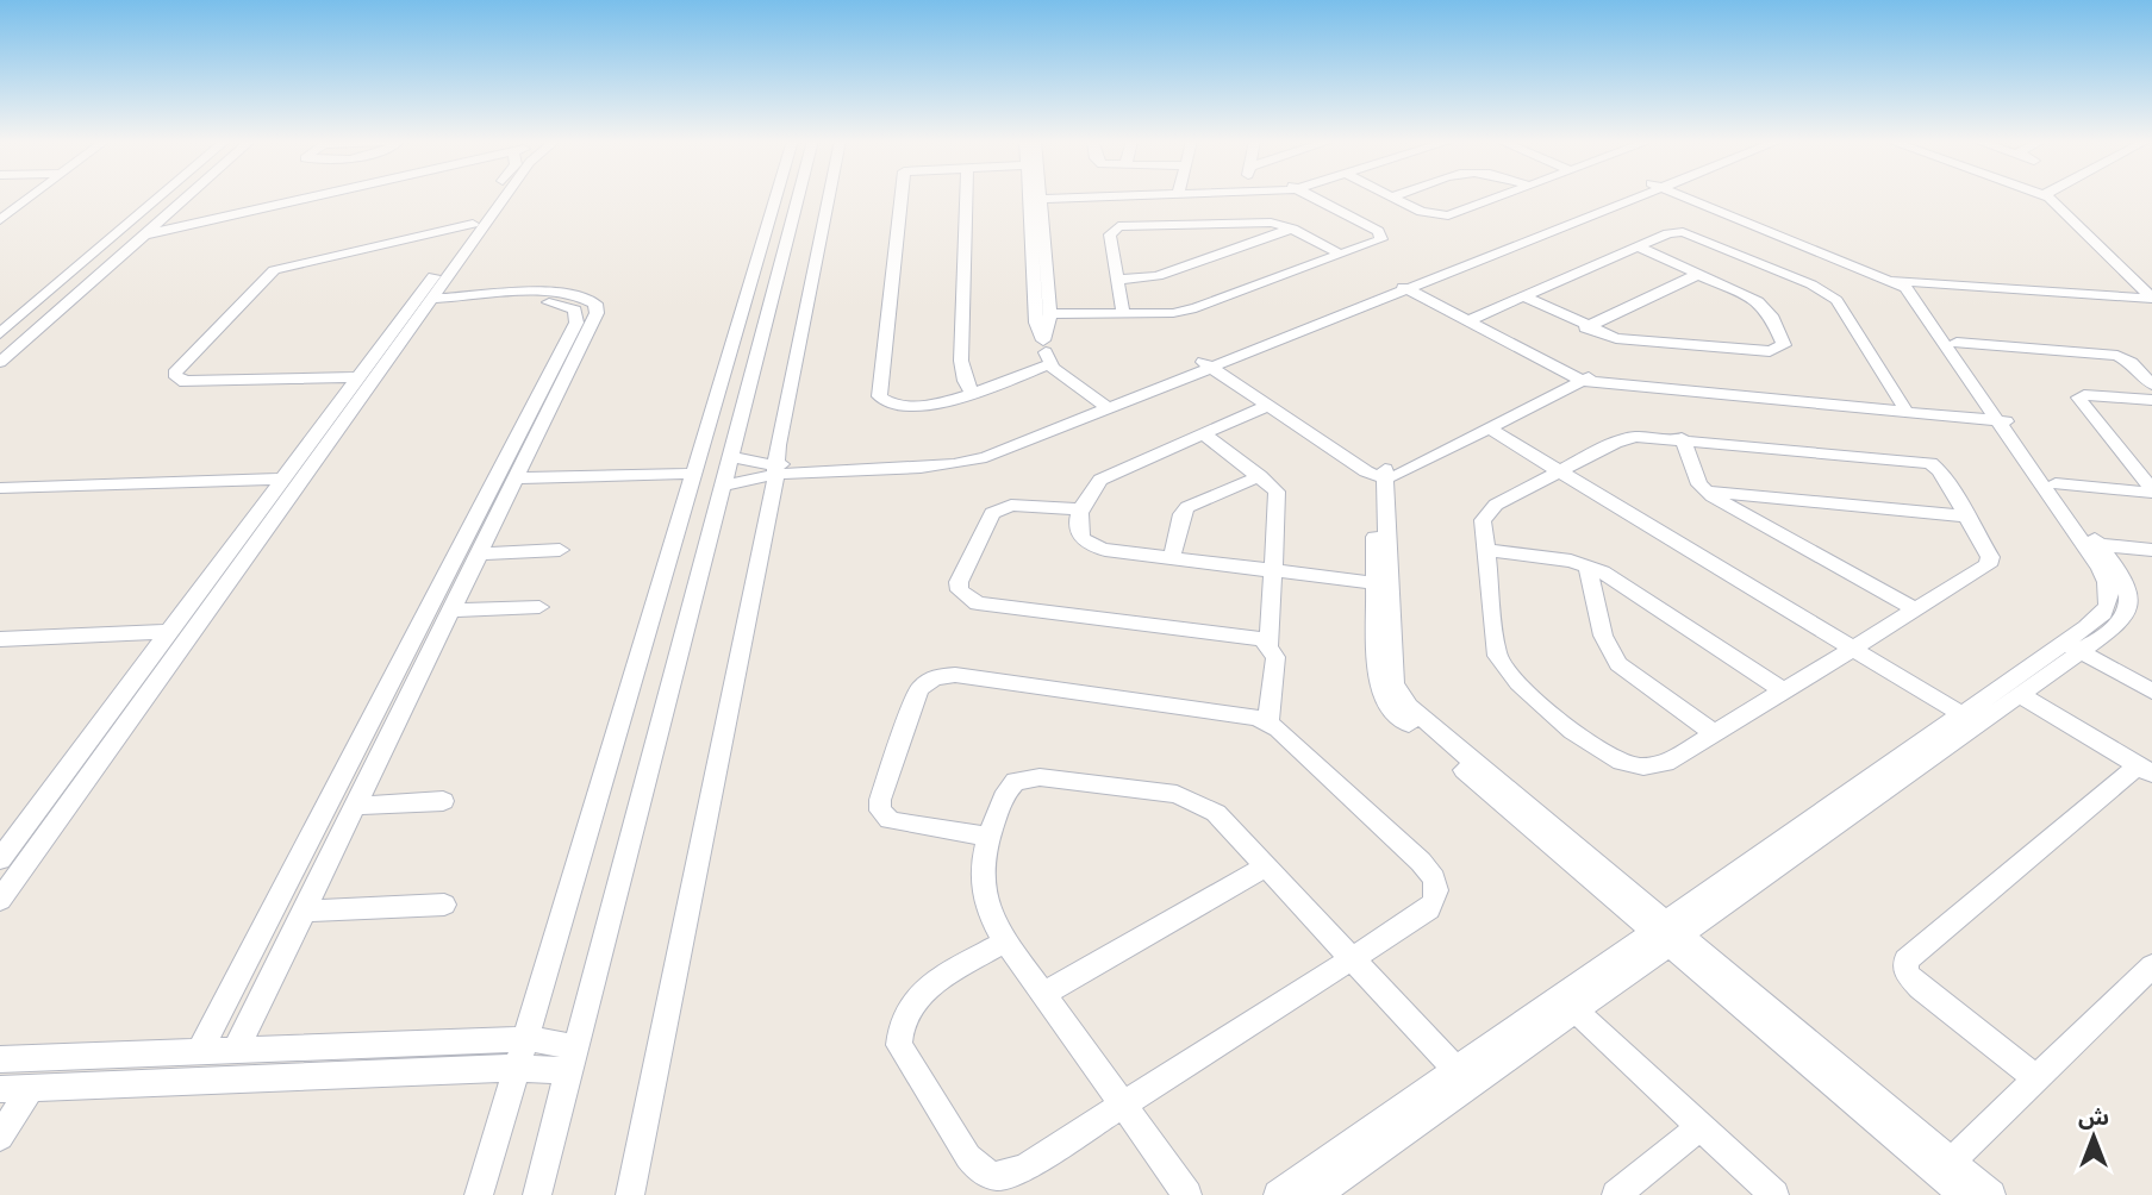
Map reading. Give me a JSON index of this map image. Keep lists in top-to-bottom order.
{
  "north": "top"
}
